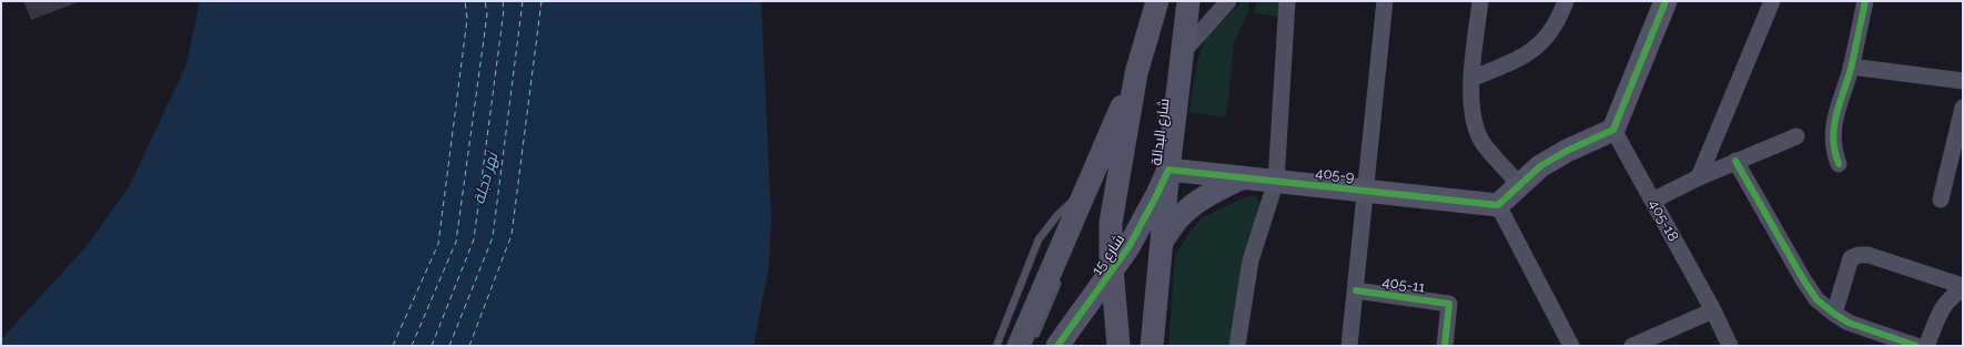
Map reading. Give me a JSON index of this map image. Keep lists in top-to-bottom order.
{
  "streets": {
    "street": [
      "شارع البدالة",
      "405-9",
      "405-18",
      "شارع 15",
      "405-11"
    ]
  },
  "crossings": [
    ["شارع البدالة", "405-9"],
    ["شارع البدالة", "شارع 15"],
    ["405-9", "شارع 15"]
  ],
  "water": ["نهر دجلة"]
}
